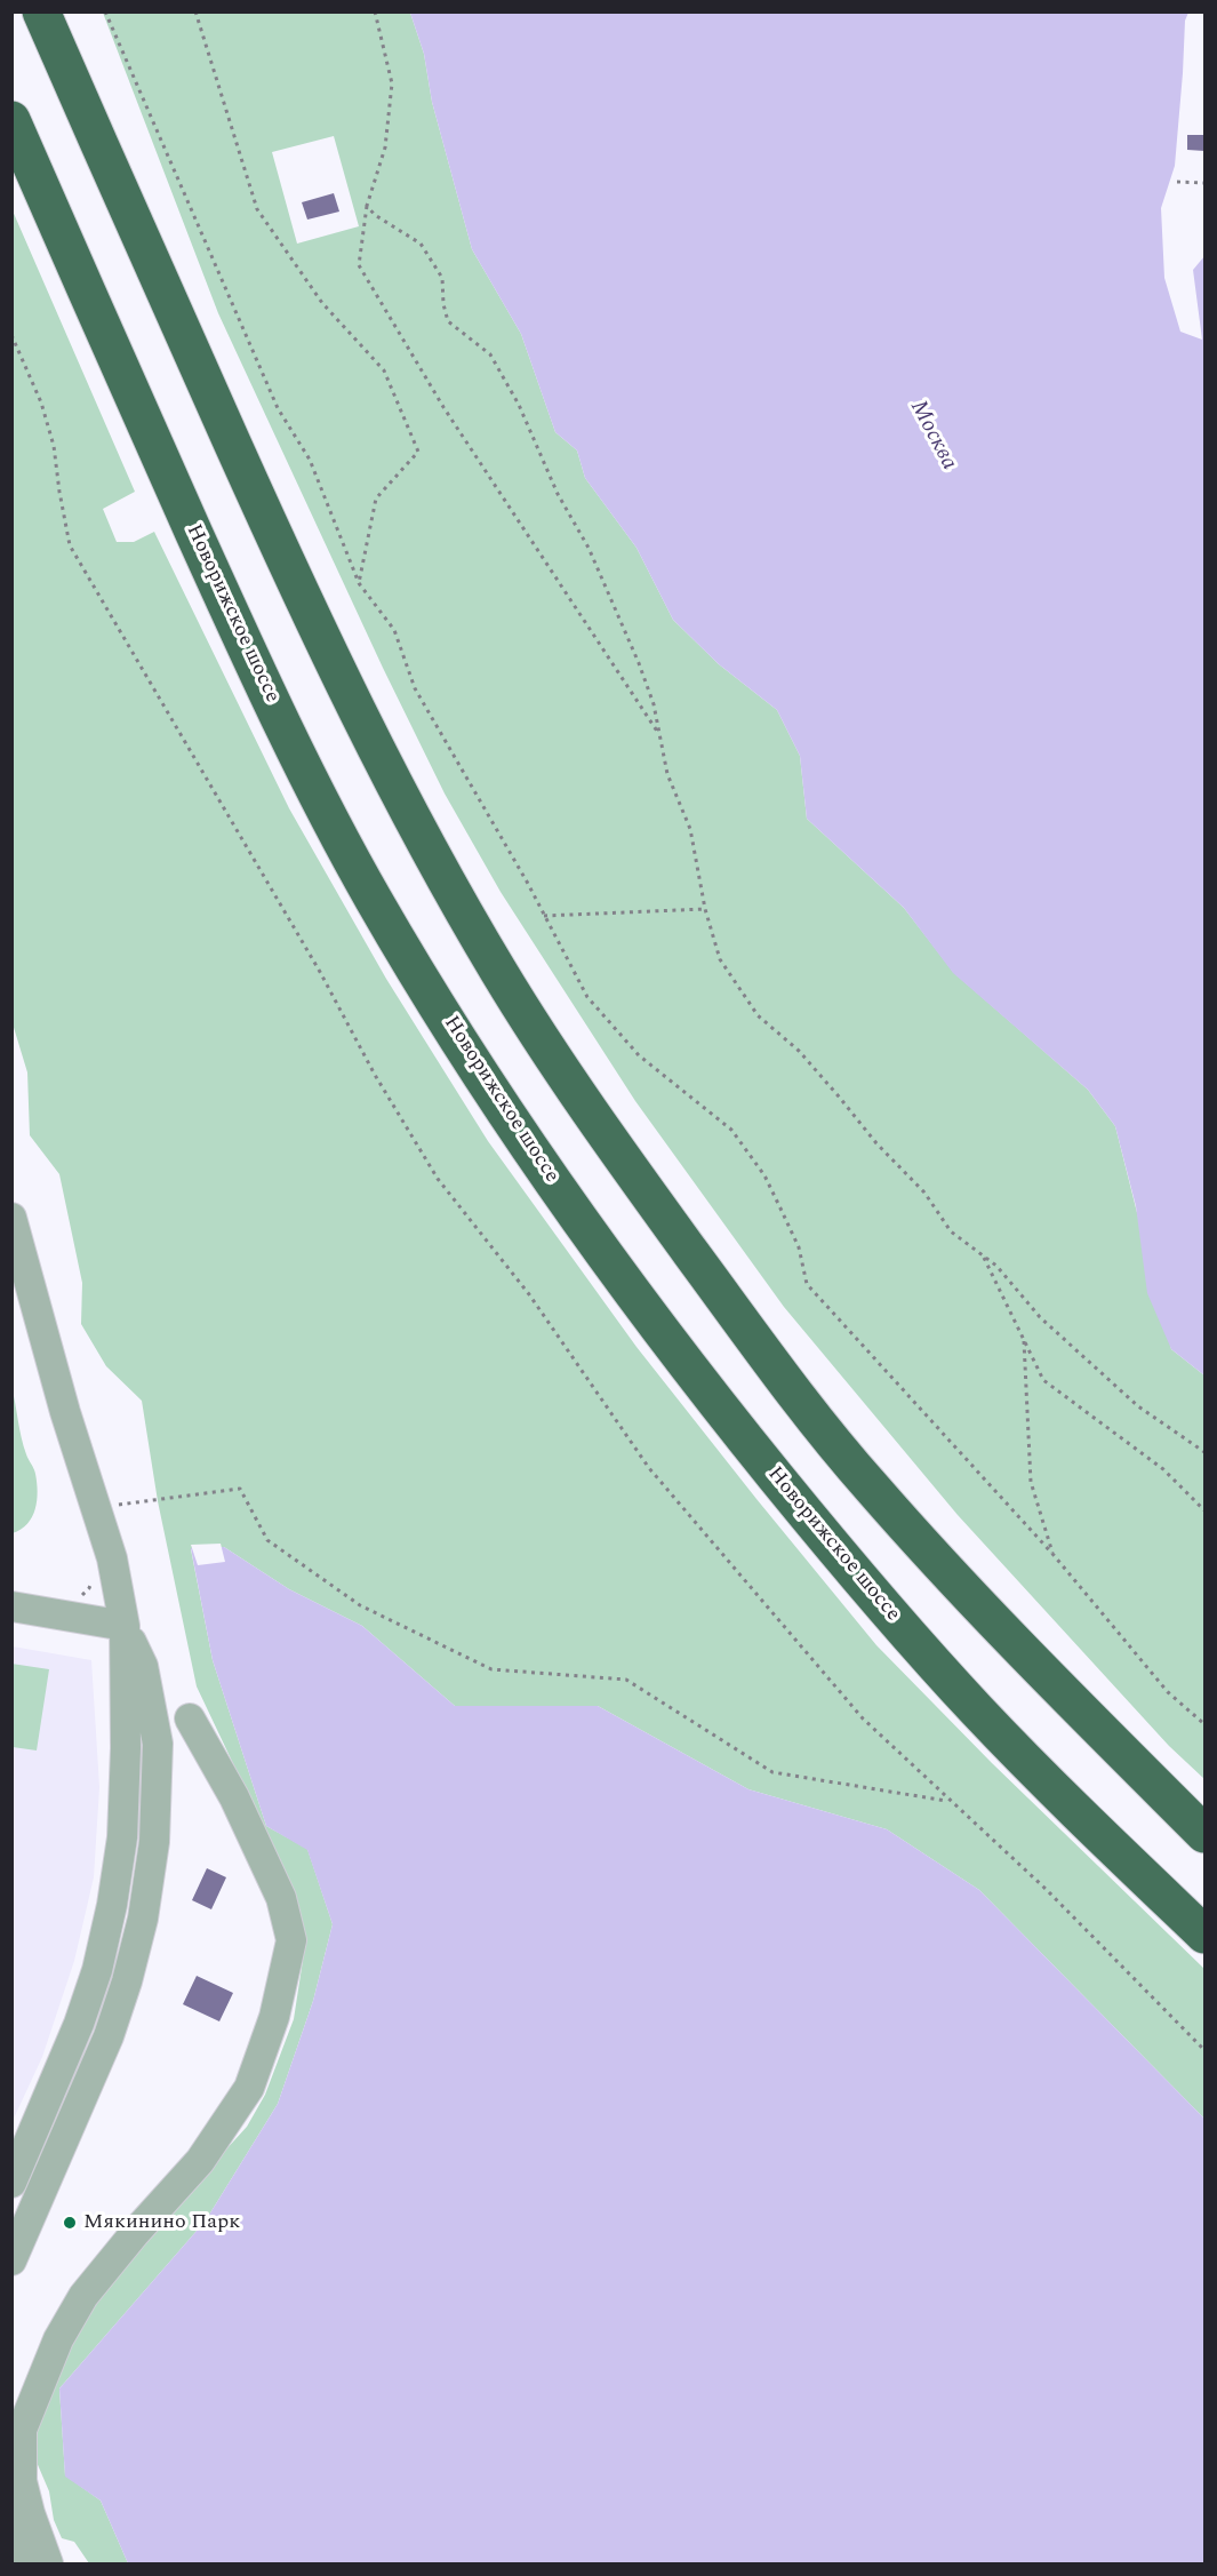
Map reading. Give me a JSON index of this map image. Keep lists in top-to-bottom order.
{
  "streets": {
    "highway": ["Новорижское шоссе"]
  },
  "water": ["Москва"],
  "places": ["Мякинино Парк"]
}
